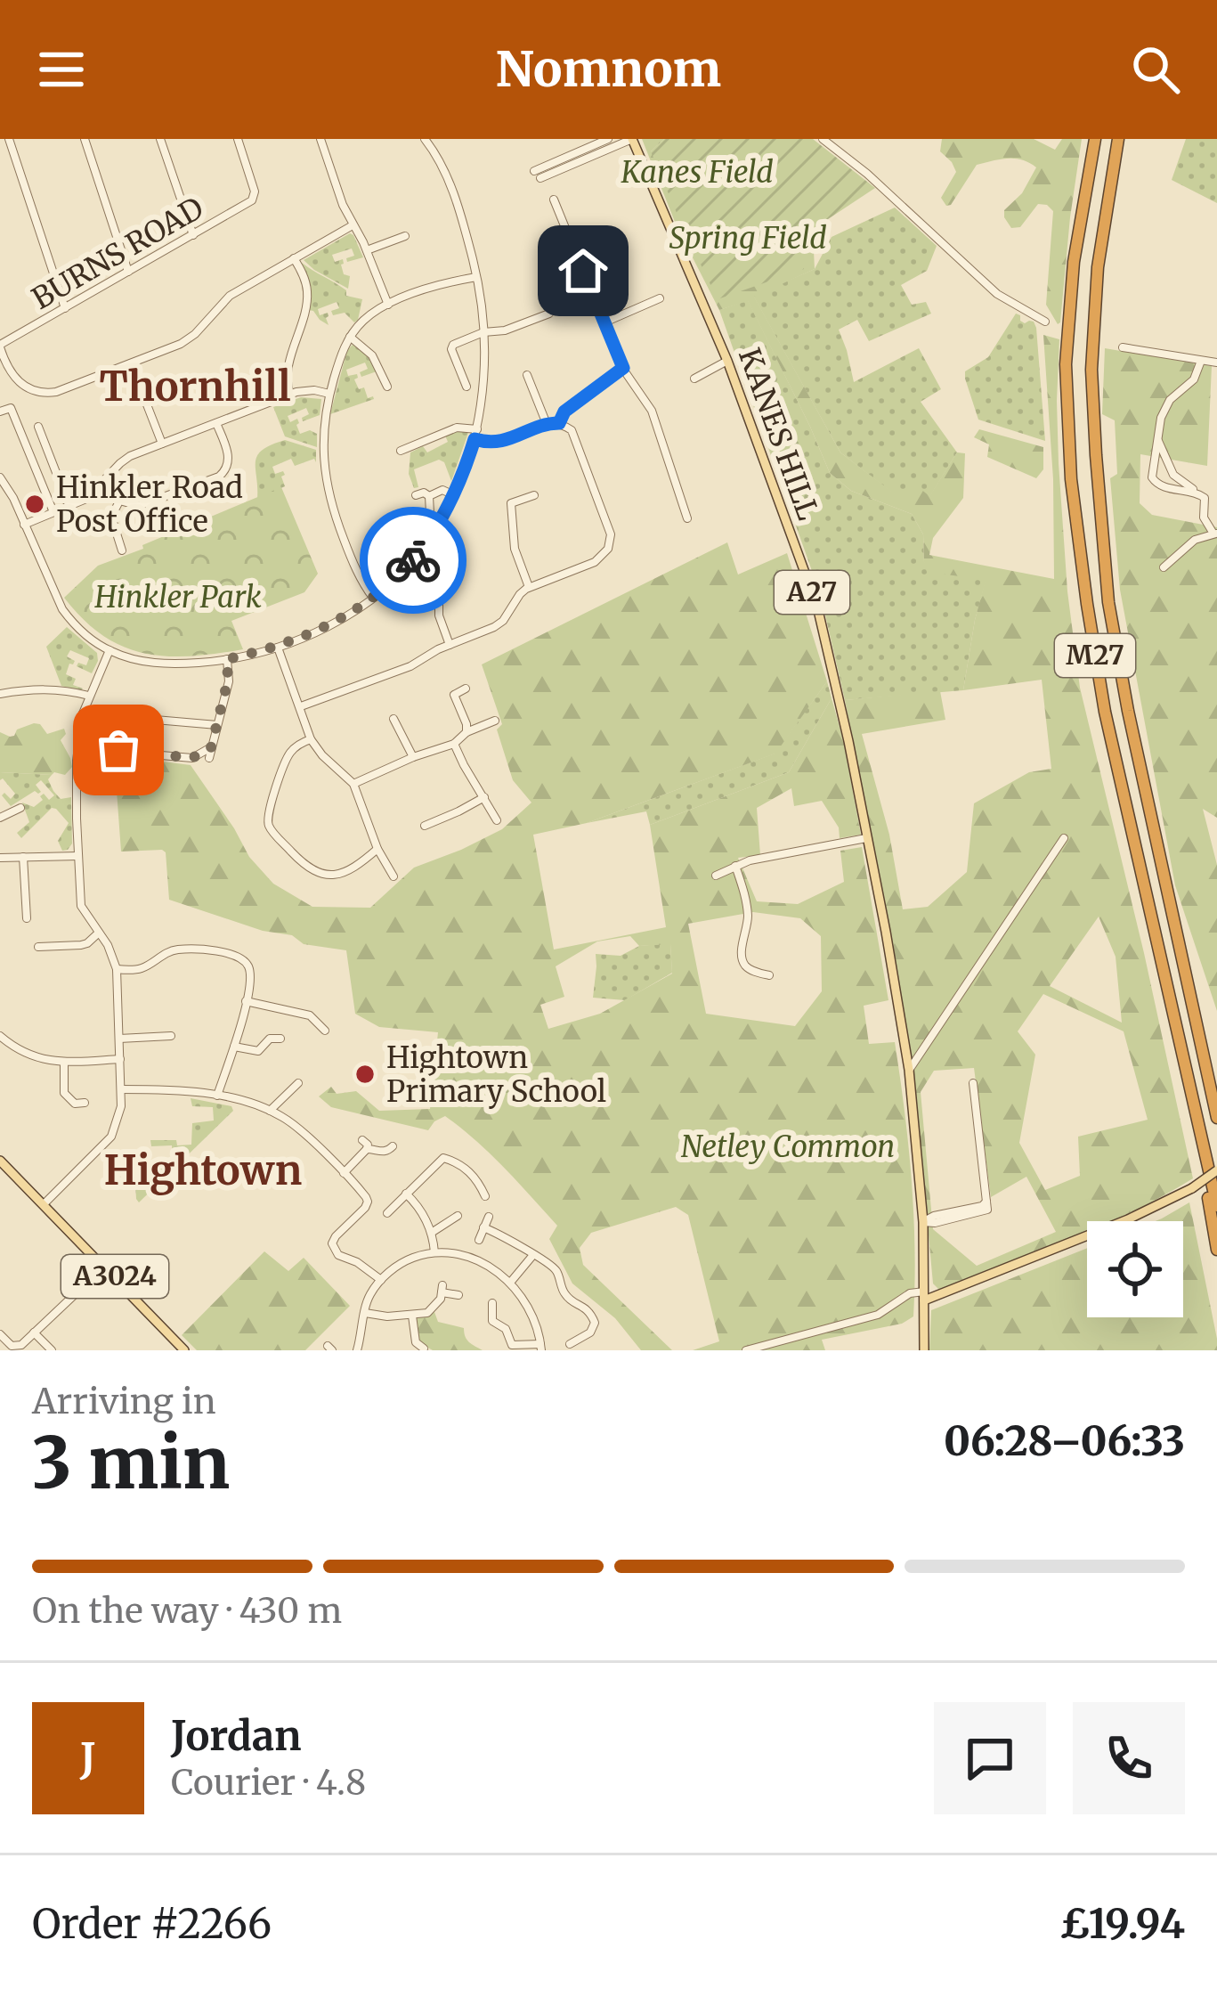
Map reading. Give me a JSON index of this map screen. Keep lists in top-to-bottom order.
{
  "streets": {
    "highway": ["M27"],
    "main road": ["KANES HILL", "A27", "A3024"],
    "street": ["BURNS ROAD"]
  },
  "crossings": [
    ["KANES HILL", "A27"]
  ],
  "districts": ["Thornhill", "Hightown"],
  "parks": [
    "Kanes Field",
    "Spring Field",
    "Hinkler Park",
    "Netley Common"
  ],
  "places": ["Hinkler Road Post Office", "Hightown Primary School"],
  "page": {
    "header": "Nomnom",
    "heading": ["3 min", "Arriving in", "06:28–06:33"],
    "panel": [
      "Jordan",
      "Courier · 4.8",
      "Order #2266",
      "£19.94"
    ],
    "bar": "On the way · 430 m",
    "round": "J"
  }
}
